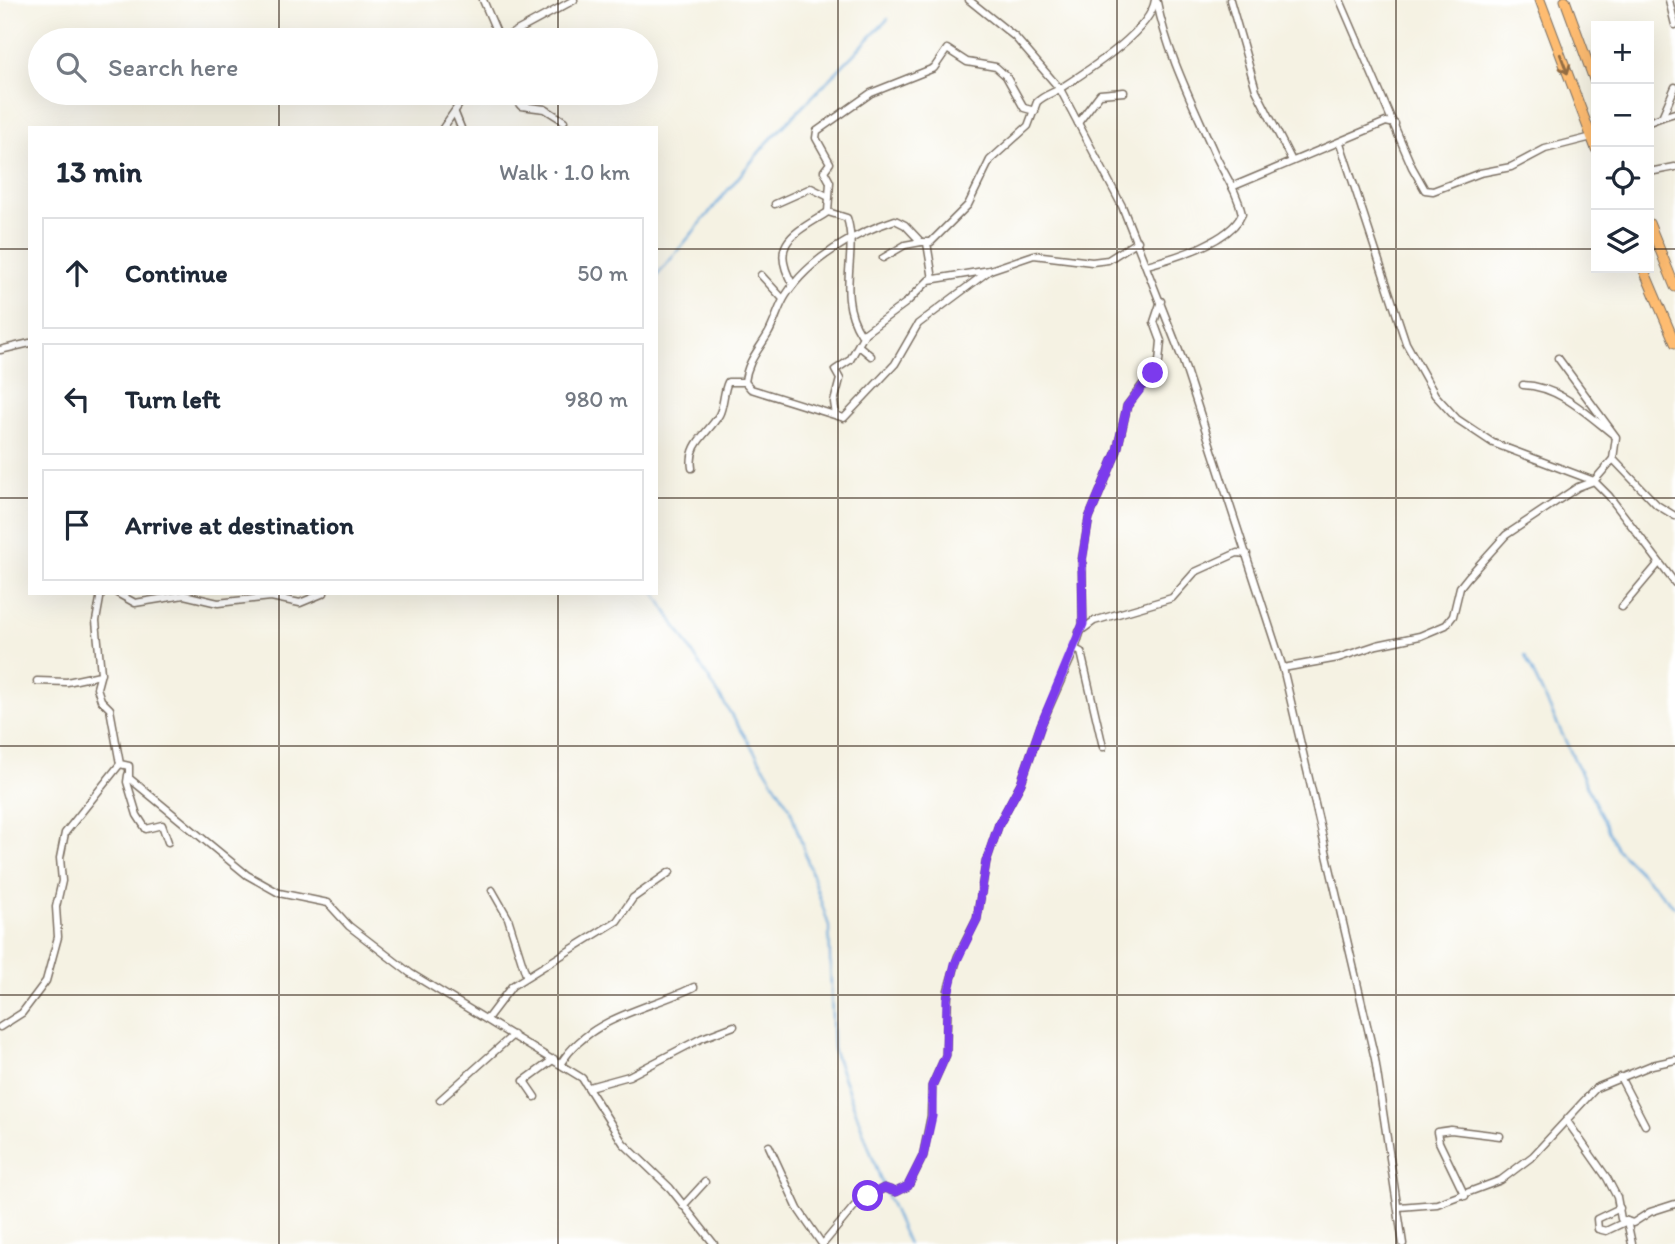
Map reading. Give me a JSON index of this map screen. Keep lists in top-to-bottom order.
{
  "page": {
    "map_buttons": ["+", "−"],
    "search": "Search here",
    "heading": ["13 min", "Walk · 1.0 km"],
    "list": [
      ["Continue", "50 m"],
      ["Turn left", "980 m"],
      "Arrive at destination"
    ]
  }
}
